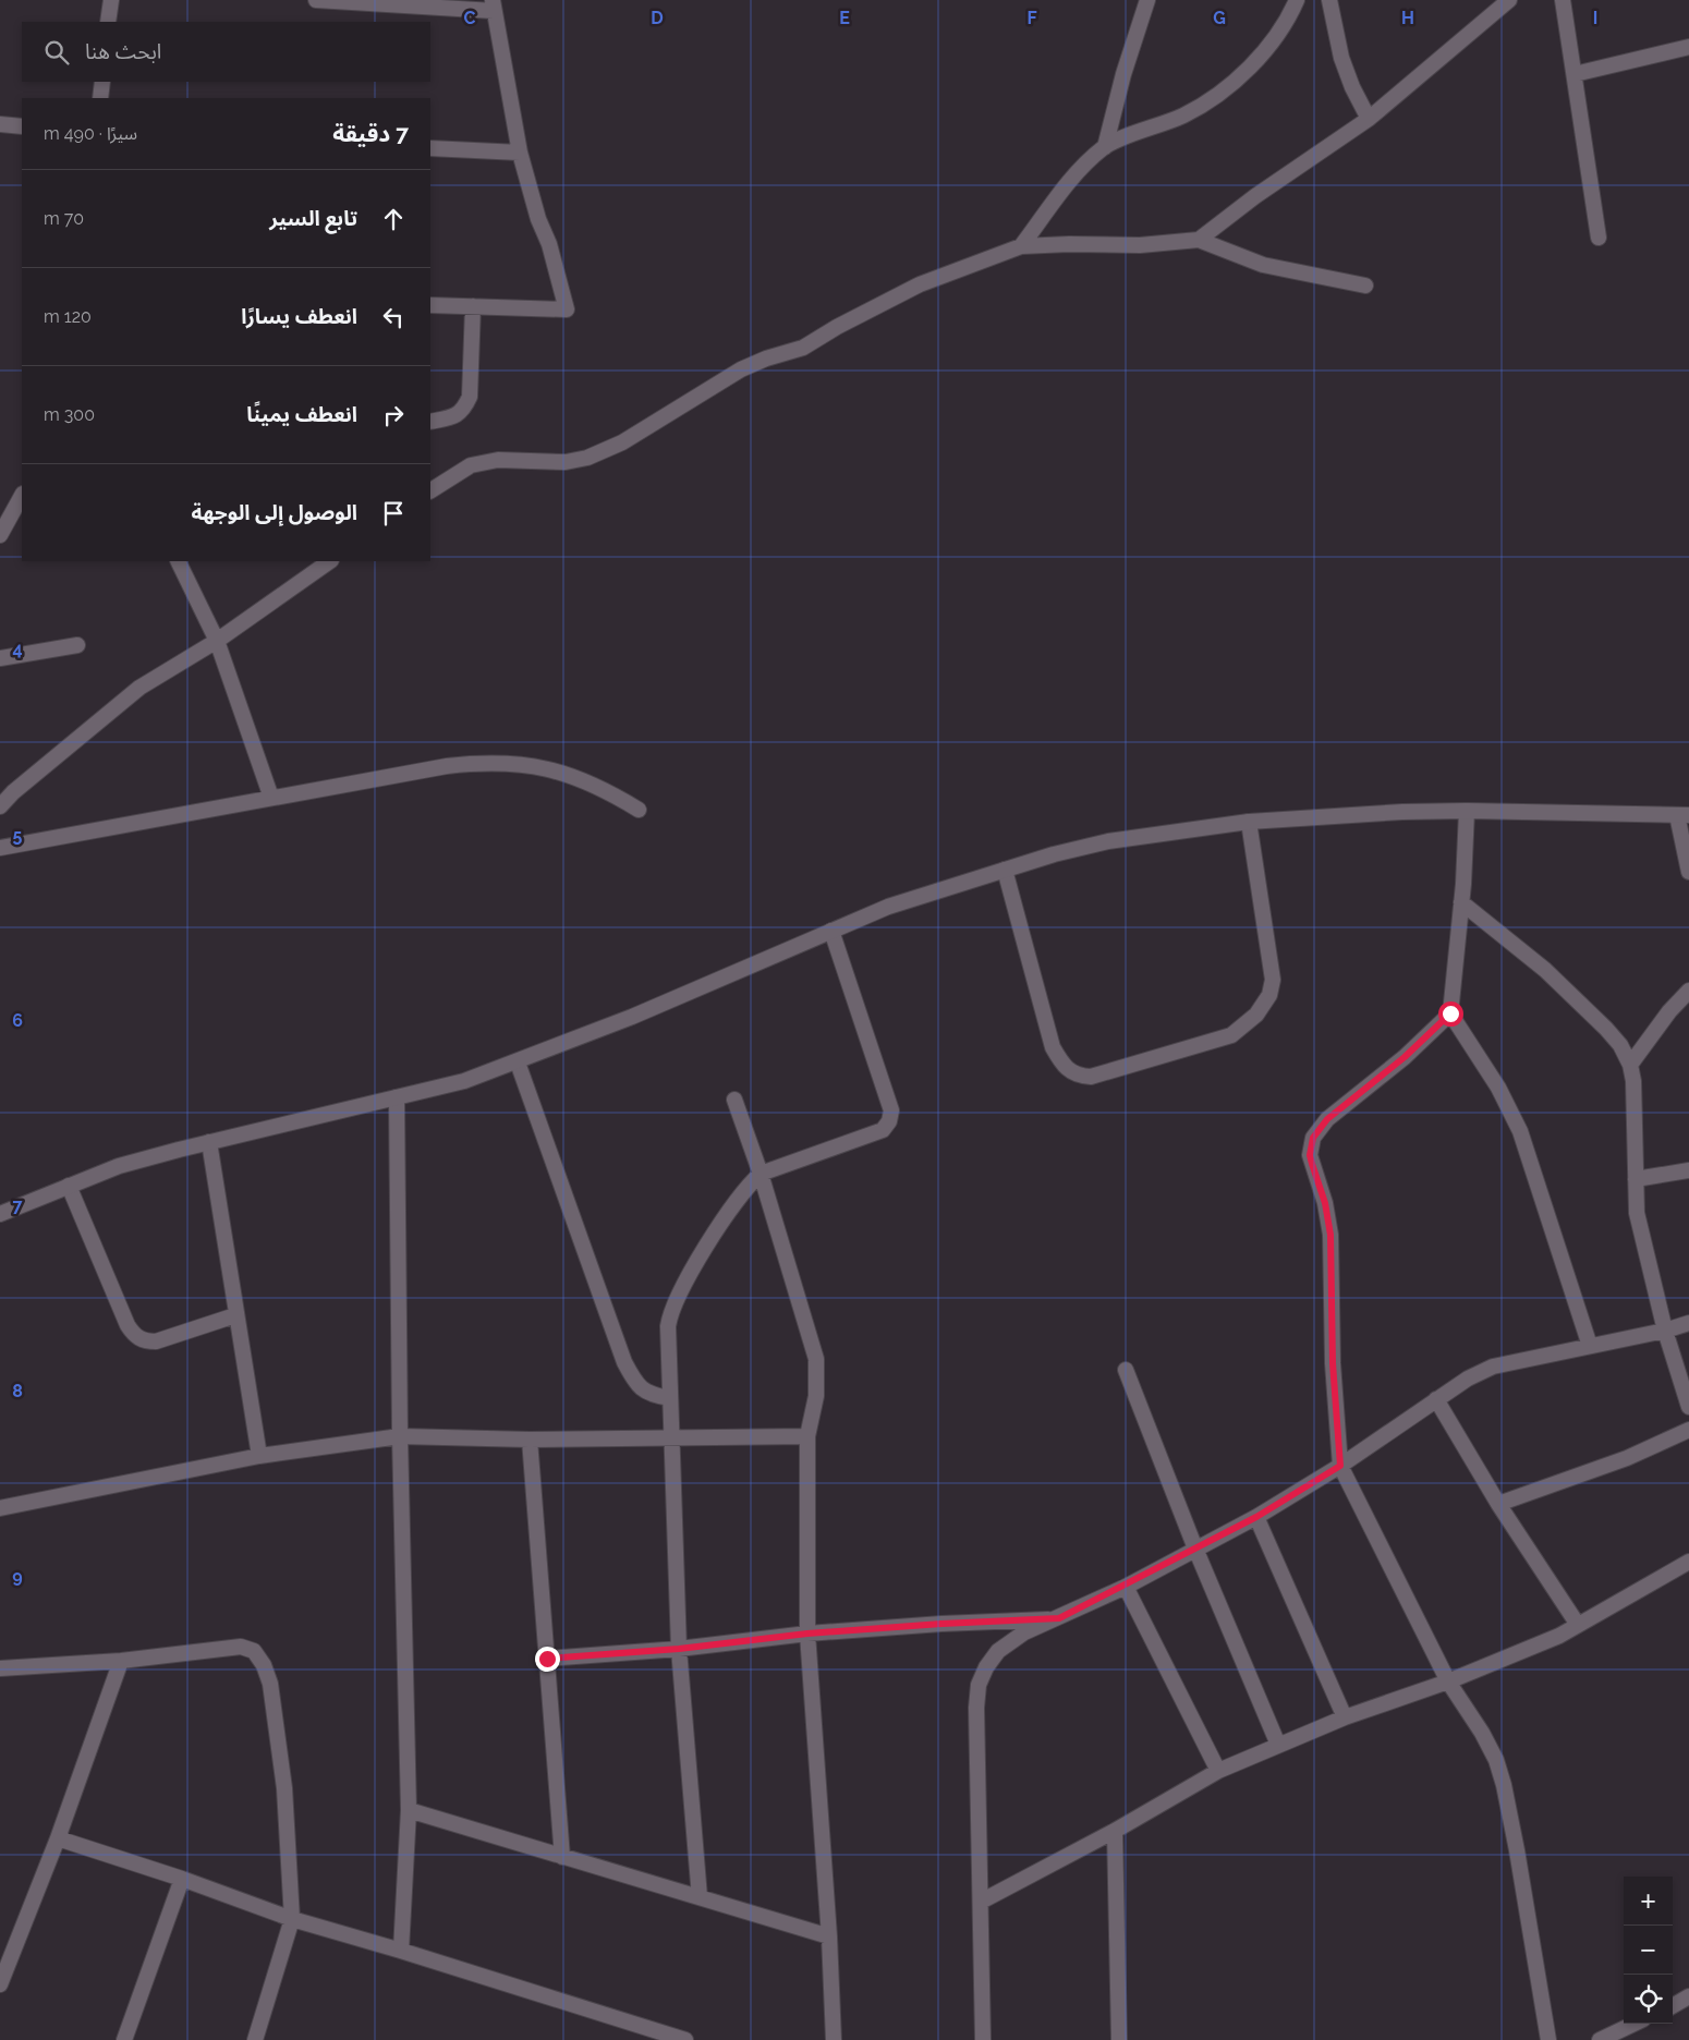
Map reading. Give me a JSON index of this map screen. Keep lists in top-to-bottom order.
{
  "page": {
    "search": "ابحث هنا",
    "heading": ["7 دقيقة", "سيرًا · 490 m"],
    "list": [
      ["تابع السير", "70 m"],
      ["انعطف يسارًا", "120 m"],
      ["انعطف يمينًا", "300 m"],
      "الوصول إلى الوجهة"
    ],
    "map_buttons": ["+", "−"]
  },
  "grid": {
    "columns": [
      "C",
      "D",
      "E",
      "F",
      "G",
      "H",
      "I"
    ],
    "rows": [
      "4",
      "5",
      "6",
      "7",
      "8",
      "9"
    ]
  }
}
